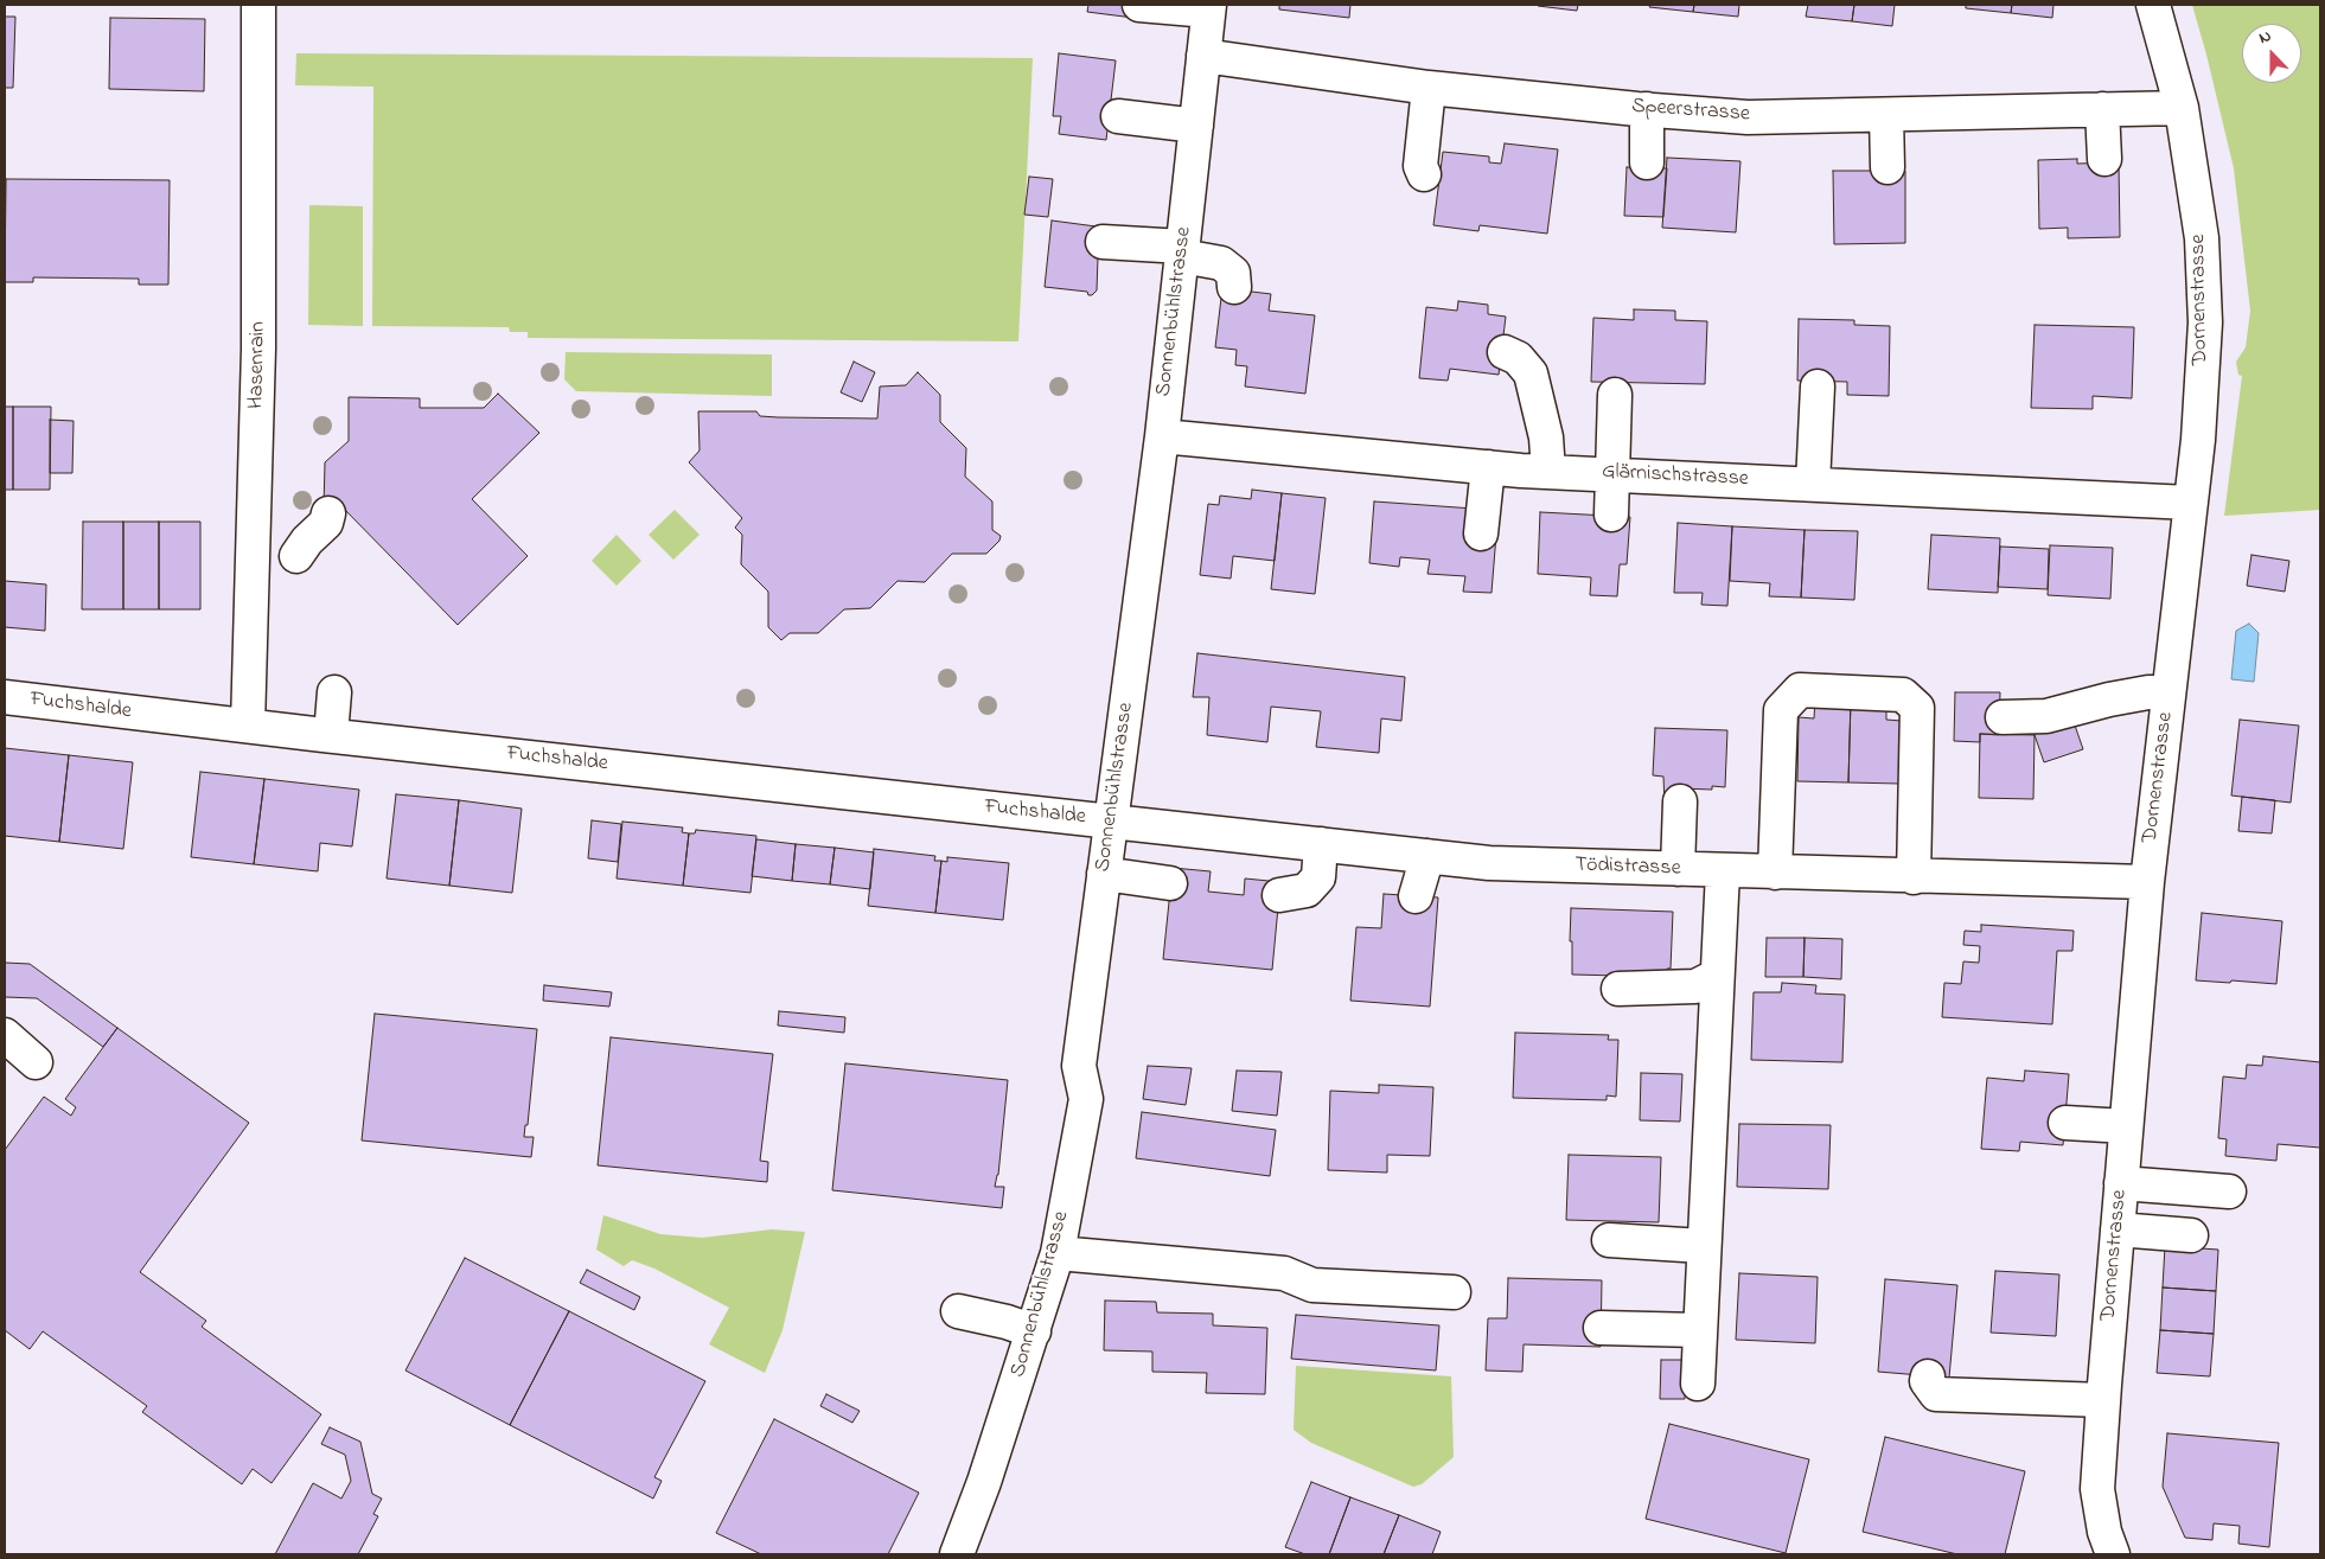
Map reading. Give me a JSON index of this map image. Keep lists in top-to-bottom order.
{
  "streets": {
    "street": [
      "Speerstrasse",
      "Dornenstrasse",
      "Sonnenbühlstrasse",
      "Hasenrain",
      "Glärnischstrasse",
      "Fuchshalde",
      "Tödistrasse"
    ]
  },
  "crossings": [
    ["Speerstrasse", "Dornenstrasse"],
    ["Speerstrasse", "Sonnenbühlstrasse"],
    ["Dornenstrasse", "Glärnischstrasse"],
    ["Dornenstrasse", "Tödistrasse"],
    ["Sonnenbühlstrasse", "Glärnischstrasse"],
    ["Sonnenbühlstrasse", "Fuchshalde"],
    ["Sonnenbühlstrasse", "Tödistrasse"],
    ["Hasenrain", "Fuchshalde"],
    ["Fuchshalde", "Tödistrasse"]
  ],
  "north": "top"
}
